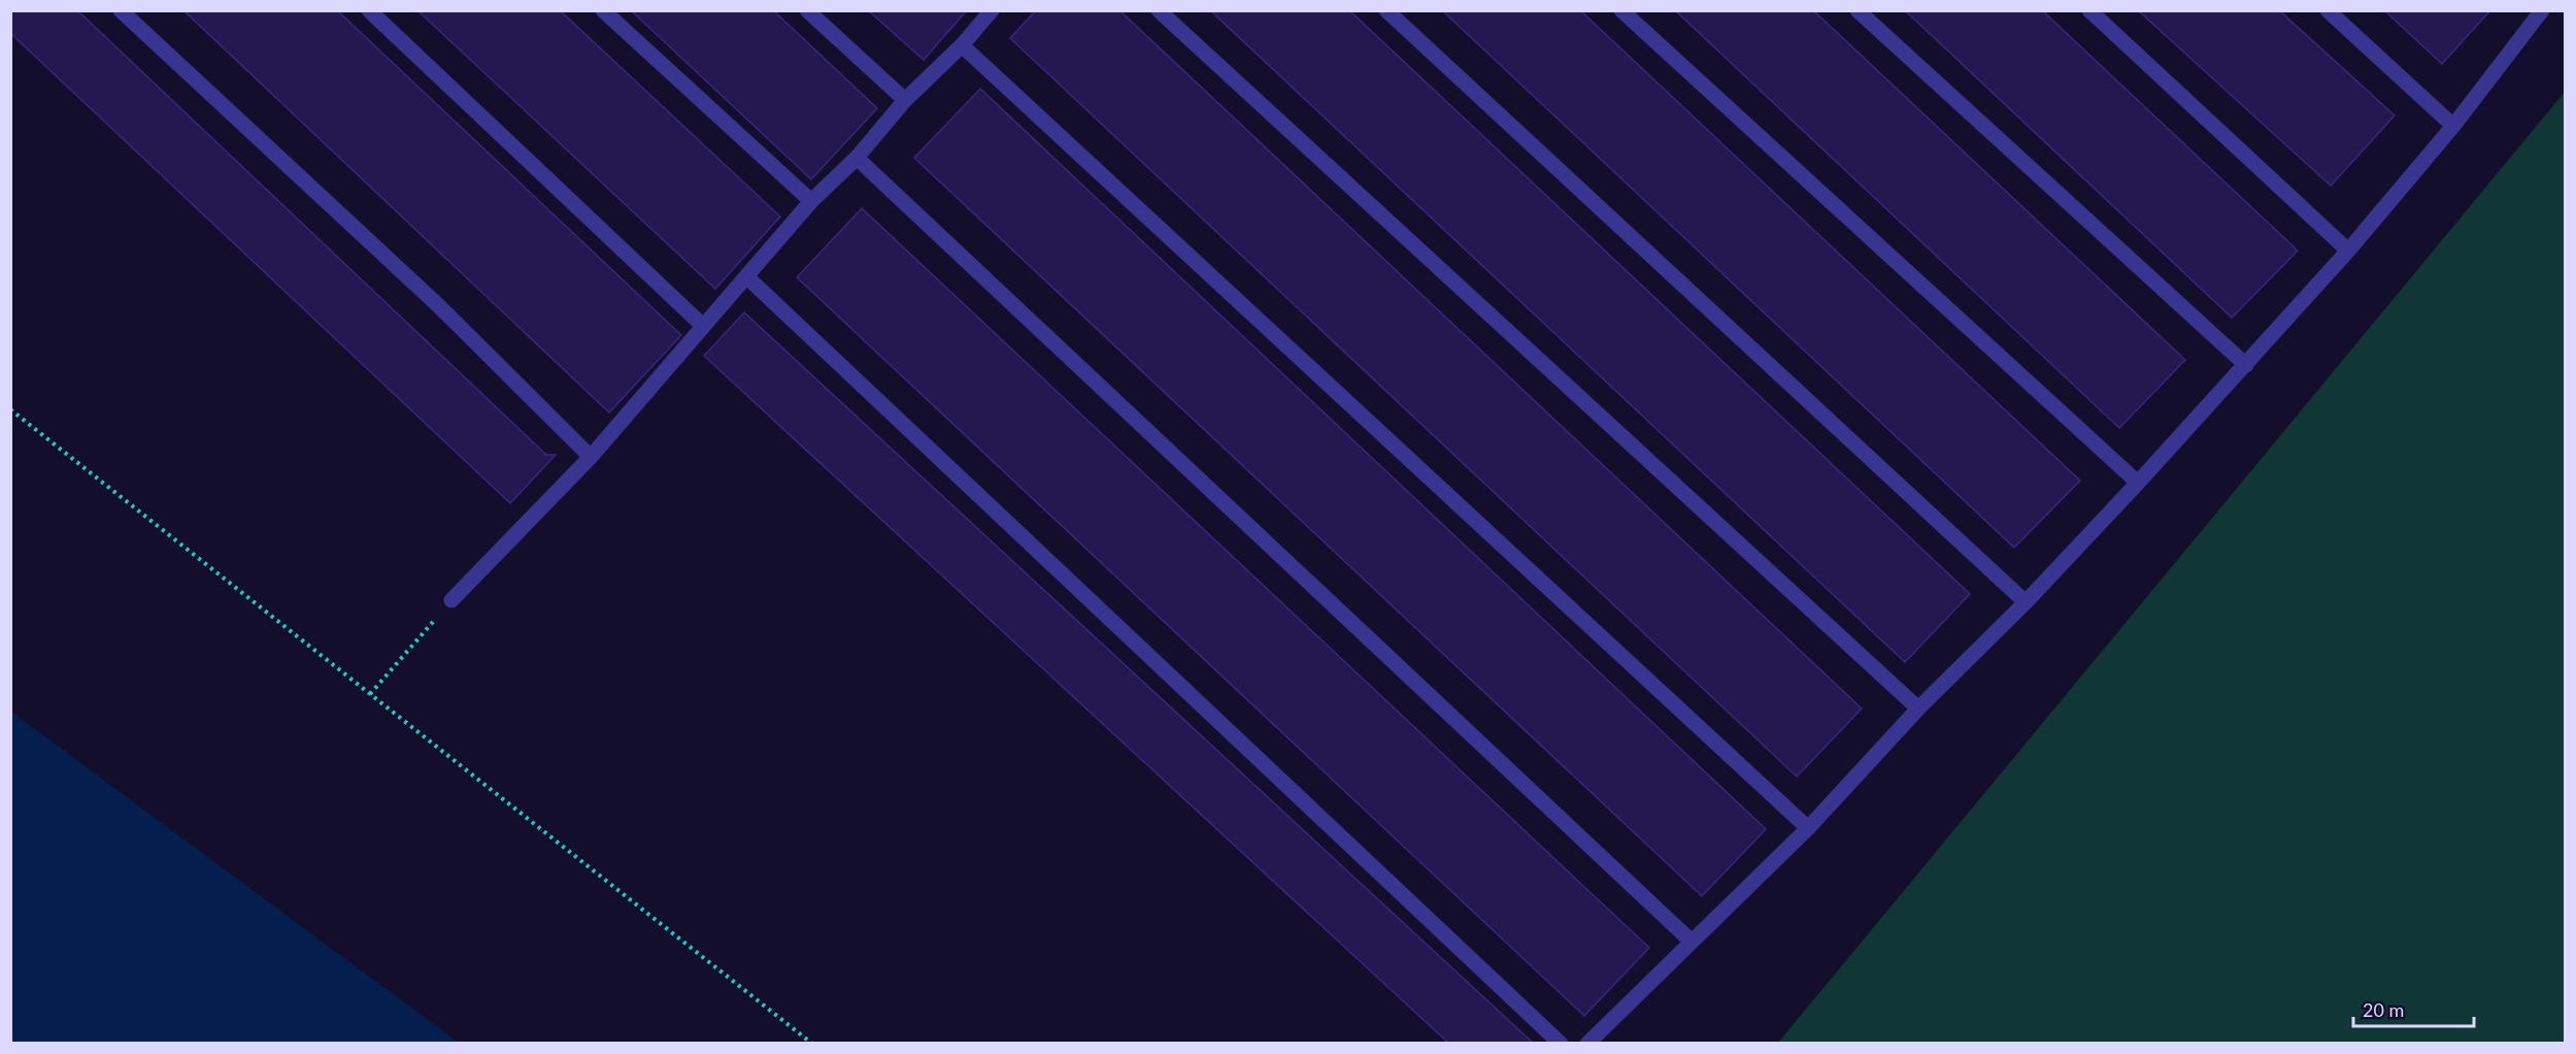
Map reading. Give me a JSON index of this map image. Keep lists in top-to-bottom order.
{
  "scale_bar": "20 m"
}
